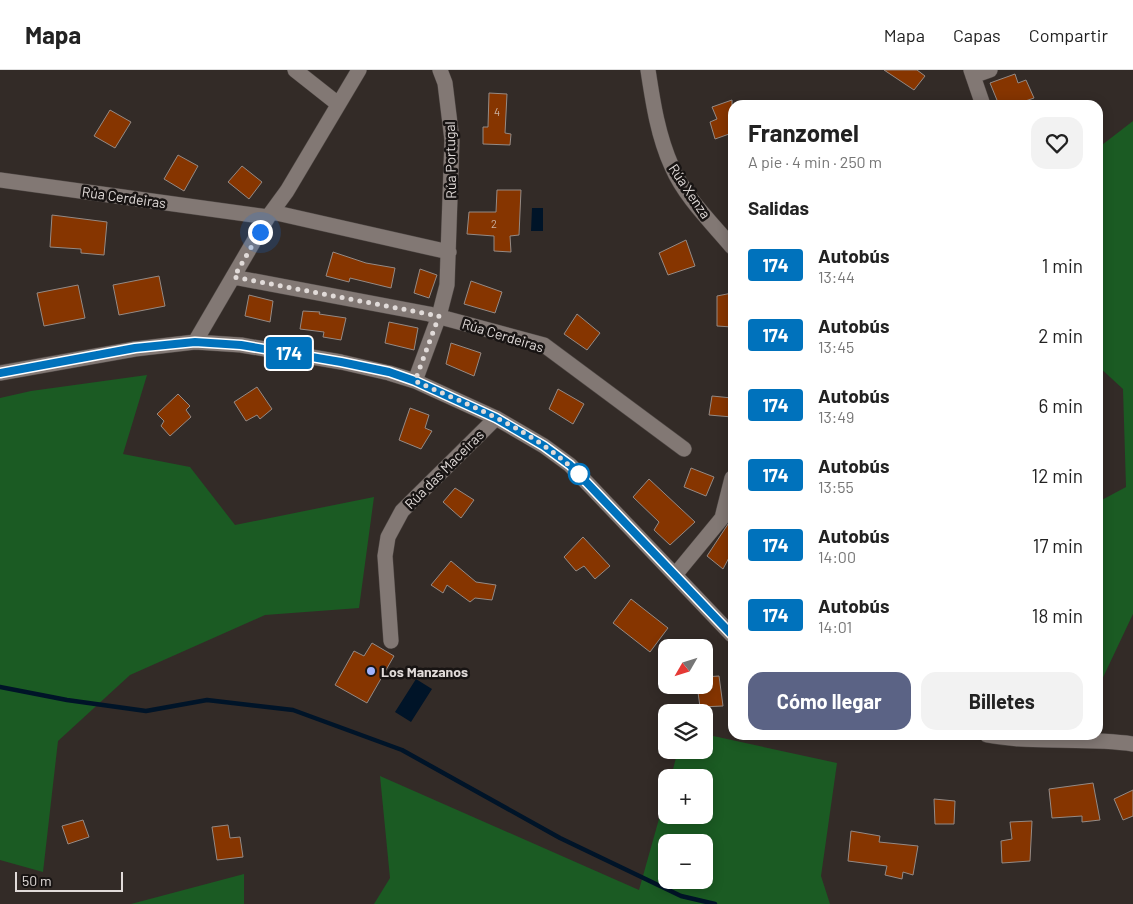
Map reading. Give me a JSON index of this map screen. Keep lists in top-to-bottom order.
{
  "streets": {
    "street": [
      "Rúa Portugal",
      "Rúa Xenza",
      "Rúa Cerdeiras",
      "Rúa das Maceiras"
    ]
  },
  "crossings": [
    ["Rúa Portugal", "Rúa Cerdeiras"]
  ],
  "places": ["Los Manzanos"],
  "lines": ["bus line 174"],
  "house_numbers": ["4", "2"],
  "scale_bar": "50 m",
  "north": "bottom left",
  "page": {
    "header": "Mapa",
    "nav": ["Mapa", "Capas", "Compartir"],
    "on_map": "174",
    "heading": [
      ["Franzomel", "A pie · 4 min · 250 m"],
      "Salidas"
    ],
    "list": [
      {
        "mark": "174",
        "name": "Autobús",
        "note": "13:44",
        "value": "1 min"
      },
      {
        "mark": "174",
        "name": "Autobús",
        "note": "13:45",
        "value": "2 min"
      },
      {
        "mark": "174",
        "name": "Autobús",
        "note": "13:49",
        "value": "6 min"
      },
      {
        "mark": "174",
        "name": "Autobús",
        "note": "13:55",
        "value": "12 min"
      },
      {
        "mark": "174",
        "name": "Autobús",
        "note": "14:00",
        "value": "17 min"
      },
      {
        "mark": "174",
        "name": "Autobús",
        "note": "14:01",
        "value": "18 min"
      }
    ],
    "map_buttons": ["+", "−"],
    "buttons": ["Cómo llegar", "Billetes"],
    "scale": "50 m"
  }
}
